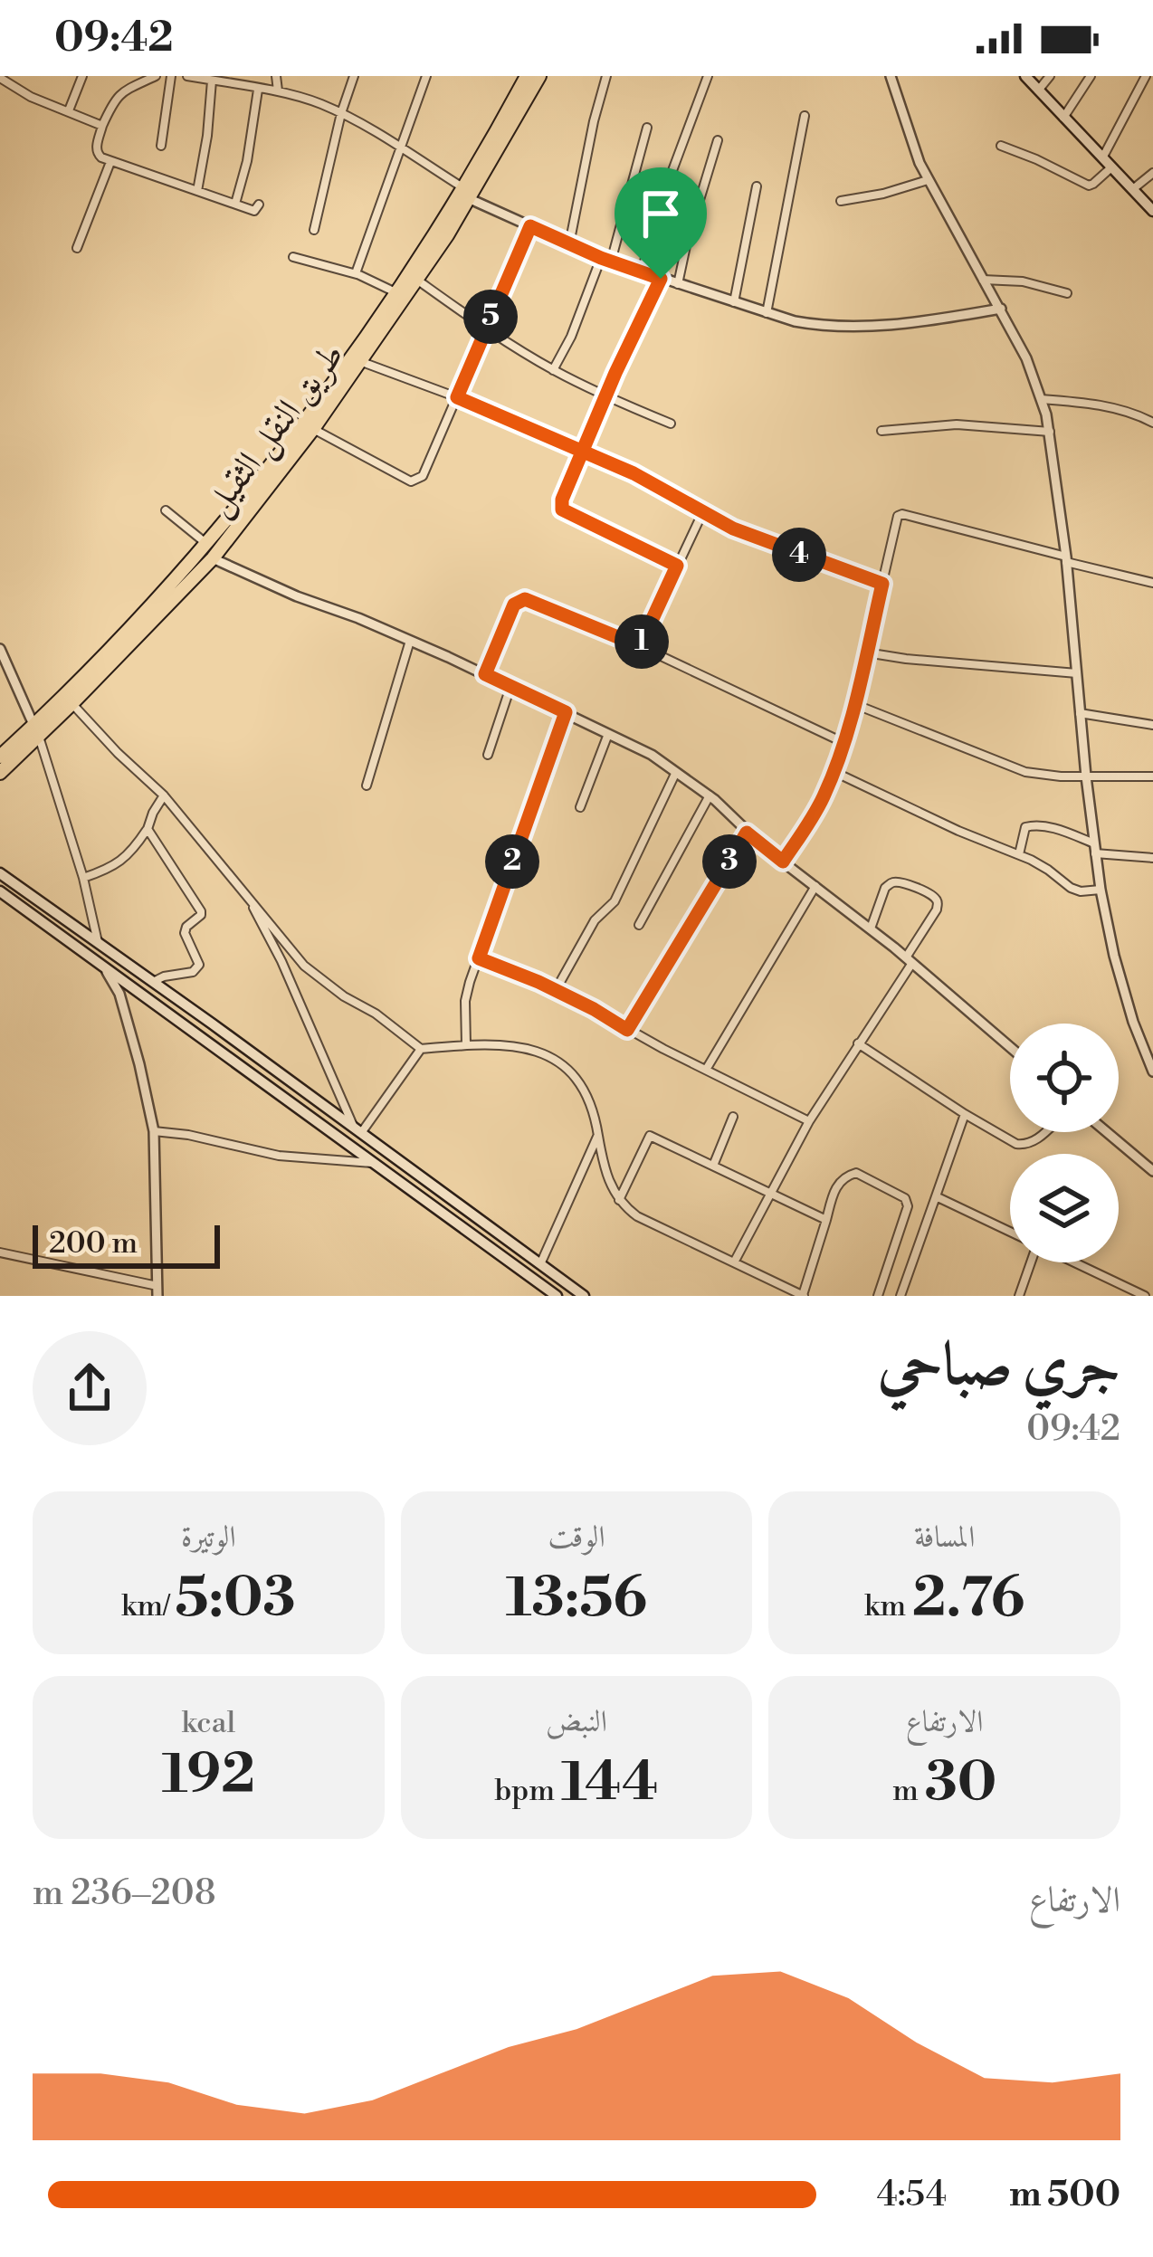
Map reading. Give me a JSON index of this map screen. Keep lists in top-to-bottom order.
{
  "streets": {
    "highway": ["طريق النقل الثقيل"]
  },
  "scale_bar": "200 m",
  "page": {
    "status": "09:42",
    "pins": [
      "5",
      "4",
      "1",
      "2",
      "3"
    ],
    "scale": "200 m",
    "heading": ["جري صباحي", "09:42"],
    "stats": [
      ["المسافة", "2.76 km"],
      ["الوقت", "13:56"],
      ["الوتيرة", "5:03 /km"],
      ["الارتفاع", "30 m"],
      ["النبض", "144 bpm"],
      ["kcal", "192"]
    ],
    "chart": ["الارتفاع", "208–236 m"],
    "list": [
      {
        "name": "500 m",
        "note": "4:54"
      }
    ]
  }
}
